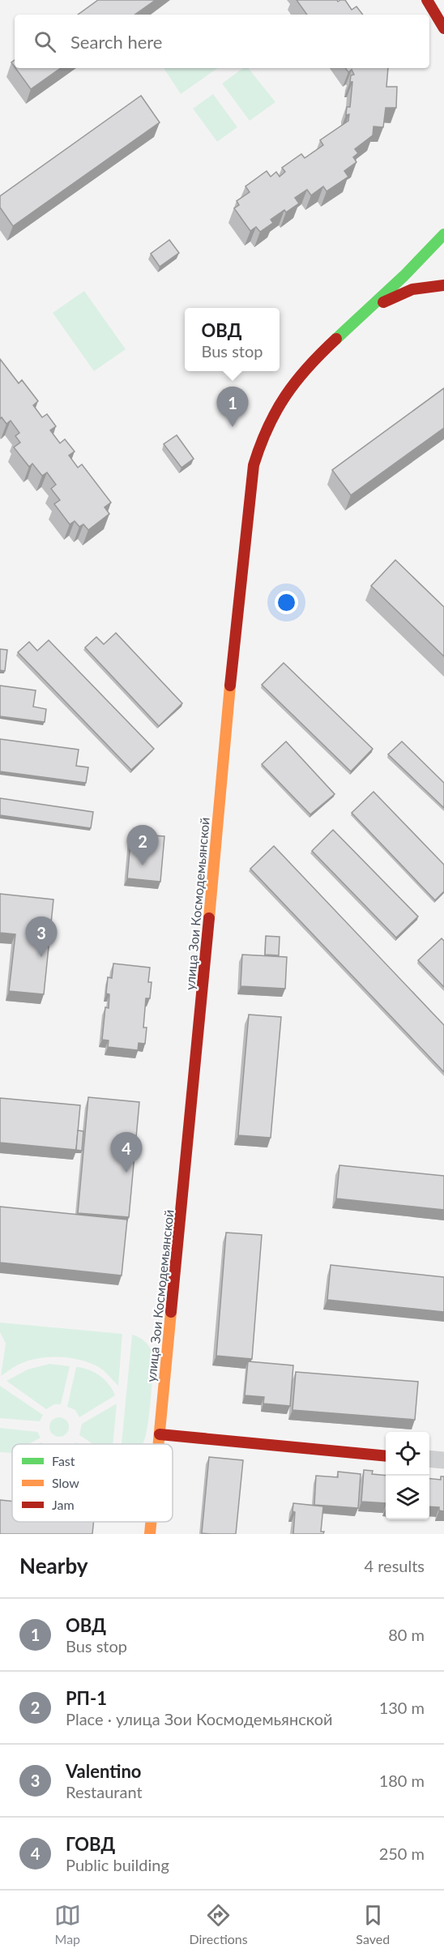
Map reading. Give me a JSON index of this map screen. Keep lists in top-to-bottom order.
{
  "streets": {
    "street": ["улица Зои Космодемьянской"]
  },
  "legend": ["Fast", "Slow", "Jam"],
  "page": {
    "search": "Search here",
    "popup": ["ОВД", "Bus stop"],
    "pins": [
      "1",
      "2",
      "3",
      "4"
    ],
    "heading": ["Nearby", "4 results"],
    "list": [
      {
        "mark": "1",
        "name": "ОВД",
        "note": "Bus stop",
        "value": "80 m"
      },
      {
        "mark": "2",
        "name": "РП-1",
        "note": "Place · улица Зои Космодемьянской",
        "value": "130 m"
      },
      {
        "mark": "3",
        "name": "Valentino",
        "note": "Restaurant",
        "value": "180 m"
      },
      {
        "mark": "4",
        "name": "ГОВД",
        "note": "Public building",
        "value": "250 m"
      }
    ],
    "nav": ["Map", "Directions", "Saved"]
  }
}
